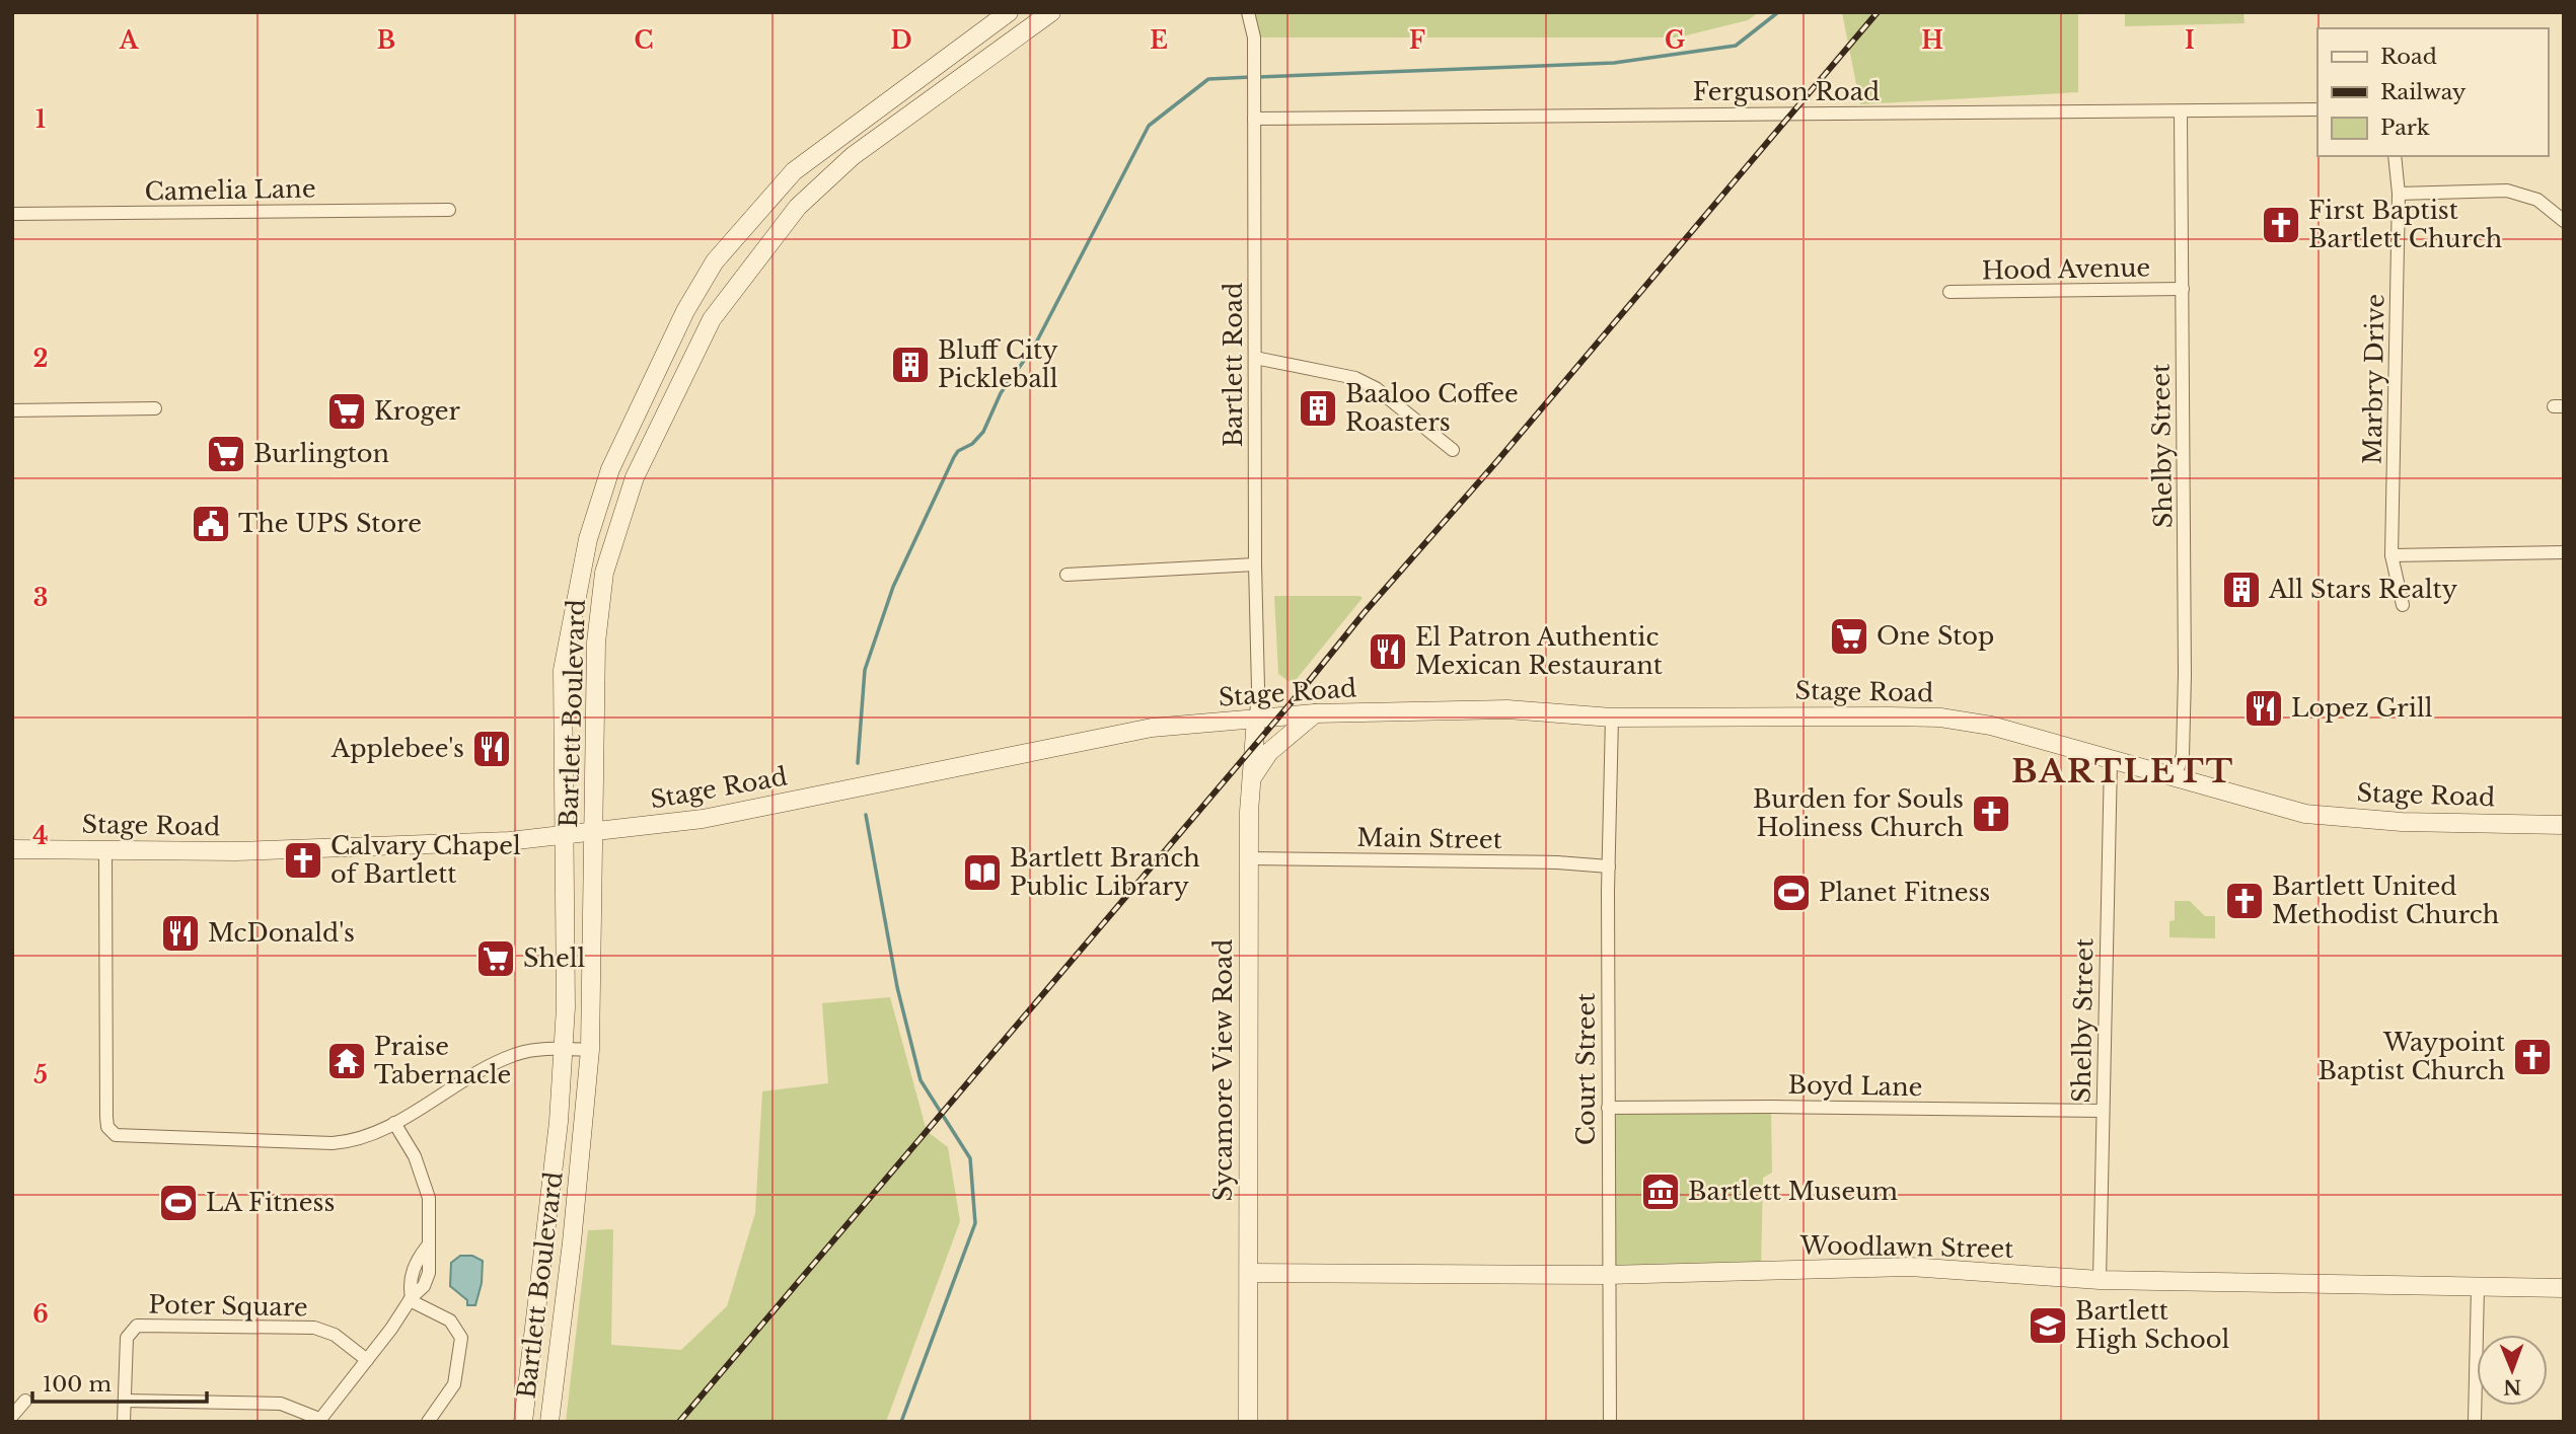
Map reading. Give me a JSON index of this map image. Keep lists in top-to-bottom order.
{
  "streets": {
    "main road": [
      "Stage Road",
      "Bartlett Boulevard",
      "Sycamore View Road",
      "Woodlawn Street"
    ],
    "street": [
      "Ferguson Road",
      "Camelia Lane",
      "Hood Avenue",
      "Bartlett Road",
      "Marbry Drive",
      "Shelby Street",
      "Main Street",
      "Court Street",
      "Boyd Lane",
      "Poter Square"
    ]
  },
  "crossings": [
    ["Ferguson Road", "Bartlett Road"],
    ["Ferguson Road", "Shelby Street"],
    ["Hood Avenue", "Shelby Street"],
    ["Bartlett Road", "Stage Road"],
    ["Bartlett Road", "Sycamore View Road"],
    ["Shelby Street", "Stage Road"],
    ["Shelby Street", "Boyd Lane"],
    ["Shelby Street", "Woodlawn Street"],
    ["Stage Road", "Bartlett Boulevard"],
    ["Stage Road", "Court Street"],
    ["Stage Road", "Sycamore View Road"],
    ["Main Street", "Court Street"],
    ["Main Street", "Sycamore View Road"],
    ["Court Street", "Boyd Lane"],
    ["Court Street", "Woodlawn Street"],
    ["Sycamore View Road", "Woodlawn Street"]
  ],
  "districts": ["BARTLETT"],
  "places": {
    "church": [
      "First Baptist Bartlett Church",
      "Burden for Souls Holiness Church",
      "Calvary Chapel of Bartlett",
      "Bartlett United Methodist Church",
      "Waypoint Baptist Church"
    ],
    "building": ["Bluff City Pickleball", "Baaloo Coffee Roasters", "All Stars Realty"],
    "supermarket": [
      "Kroger",
      "Burlington",
      "One Stop",
      "Shell"
    ],
    "public building": ["The UPS Store"],
    "restaurant": [
      "El Patron Authentic Mexican Restaurant",
      "Lopez Grill",
      "Applebee's",
      "McDonald's"
    ],
    "library": ["Bartlett Branch Public Library"],
    "sports": ["Planet Fitness", "LA Fitness"],
    "temple": ["Praise Tabernacle"],
    "museum": ["Bartlett Museum"],
    "school or university": ["Bartlett High School"]
  },
  "legend": ["Road", "Railway", "Park"],
  "scale_bar": "100 m",
  "north": "bottom",
  "grid": {
    "columns": [
      "A",
      "B",
      "C",
      "D",
      "E",
      "F",
      "G",
      "H",
      "I"
    ],
    "rows": [
      "1",
      "2",
      "3",
      "4",
      "5",
      "6"
    ]
  }
}
